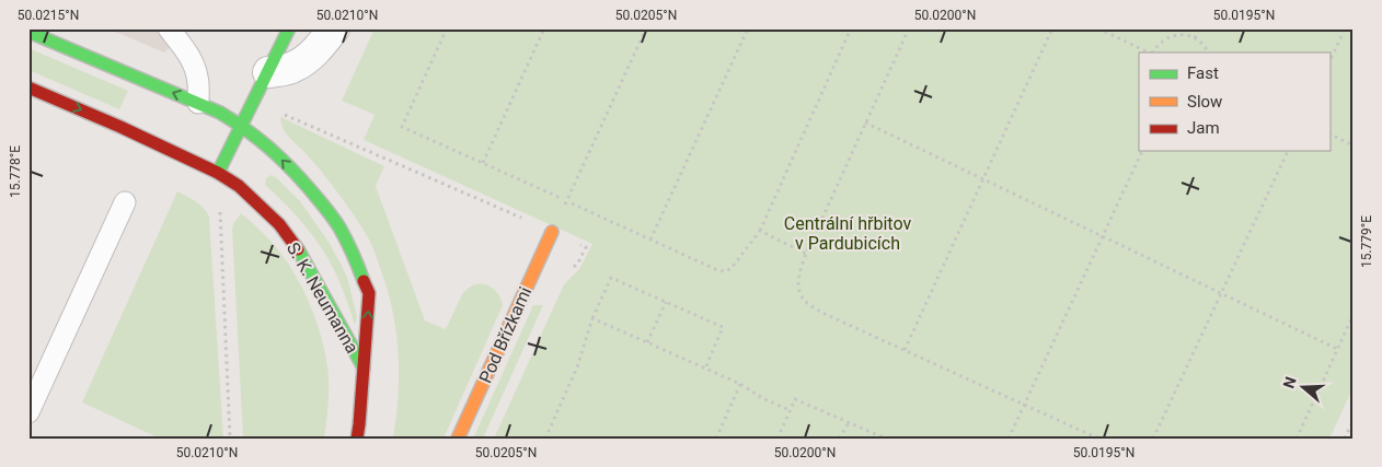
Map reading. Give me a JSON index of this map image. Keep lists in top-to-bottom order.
{
  "streets": {
    "street": ["S. K. Neumanna", "Pod Břízkami"]
  },
  "parks": ["Centrální hřbitov v Pardubicích"],
  "legend": ["Fast", "Slow", "Jam"],
  "north": "left",
  "coordinates": [
    "50.0215°N",
    "50.0210°N",
    "50.0205°N",
    "50.0200°N",
    "50.0195°N",
    "15.778°E",
    "15.779°E"
  ]
}
